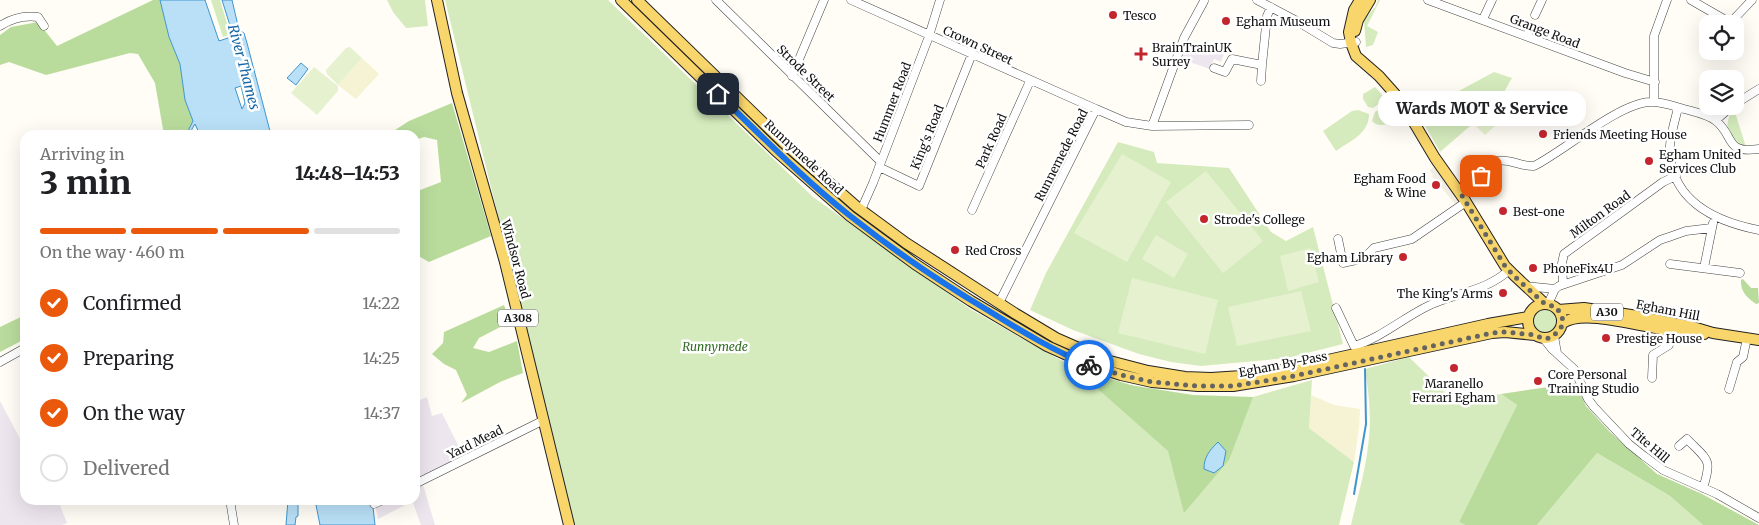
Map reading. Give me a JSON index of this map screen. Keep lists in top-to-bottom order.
{
  "streets": {
    "main road": [
      "Runnymede Road",
      "Windsor Road",
      "Egham Hill",
      "A30",
      "A308",
      "Egham By-Pass"
    ],
    "street": [
      "Grange Road",
      "Crown Street",
      "Strode Street",
      "Hummer Road",
      "King's Road",
      "Park Road",
      "Runnemede Road",
      "Milton Road",
      "Yard Mead",
      "Tite Hill"
    ]
  },
  "crossings": [
    ["Crown Street", "Hummer Road"],
    ["Crown Street", "King's Road"],
    ["Crown Street", "Park Road"],
    ["Crown Street", "Runnemede Road"],
    ["Strode Street", "Hummer Road"],
    ["Strode Street", "King's Road"],
    ["Hummer Road", "King's Road"],
    ["Hummer Road", "Runnymede Road"],
    ["Runnemede Road", "Runnymede Road"],
    ["Runnemede Road", "Egham By-Pass"],
    ["Runnymede Road", "Egham By-Pass"],
    ["Windsor Road", "Yard Mead"],
    ["Egham Hill", "Egham By-Pass"],
    ["Egham Hill", "Tite Hill"],
    ["Egham By-Pass", "Tite Hill"]
  ],
  "water": ["River Thames"],
  "parks": ["Runnymede"],
  "places": {
    "other": [
      "Tesco",
      "Egham Museum",
      "Friends Meeting House",
      "Egham United Services Club",
      "Wards MOT & Service",
      "Egham Food & Wine",
      "Best-one",
      "Strode's College",
      "Red Cross",
      "Egham Library",
      "PhoneFix4U",
      "The King's Arms",
      "Prestige House",
      "Maranello Ferrari Egham",
      "Core Personal Training Studio"
    ],
    "health": ["BrainTrainUK Surrey"]
  },
  "page": {
    "bubble": "Wards MOT & Service",
    "heading": ["3 min", "Arriving in", "14:48–14:53"],
    "bar": "On the way · 460 m",
    "list": [
      ["Confirmed", "14:22"],
      ["Preparing", "14:25"],
      ["On the way", "14:37"],
      "Delivered"
    ]
  }
}
